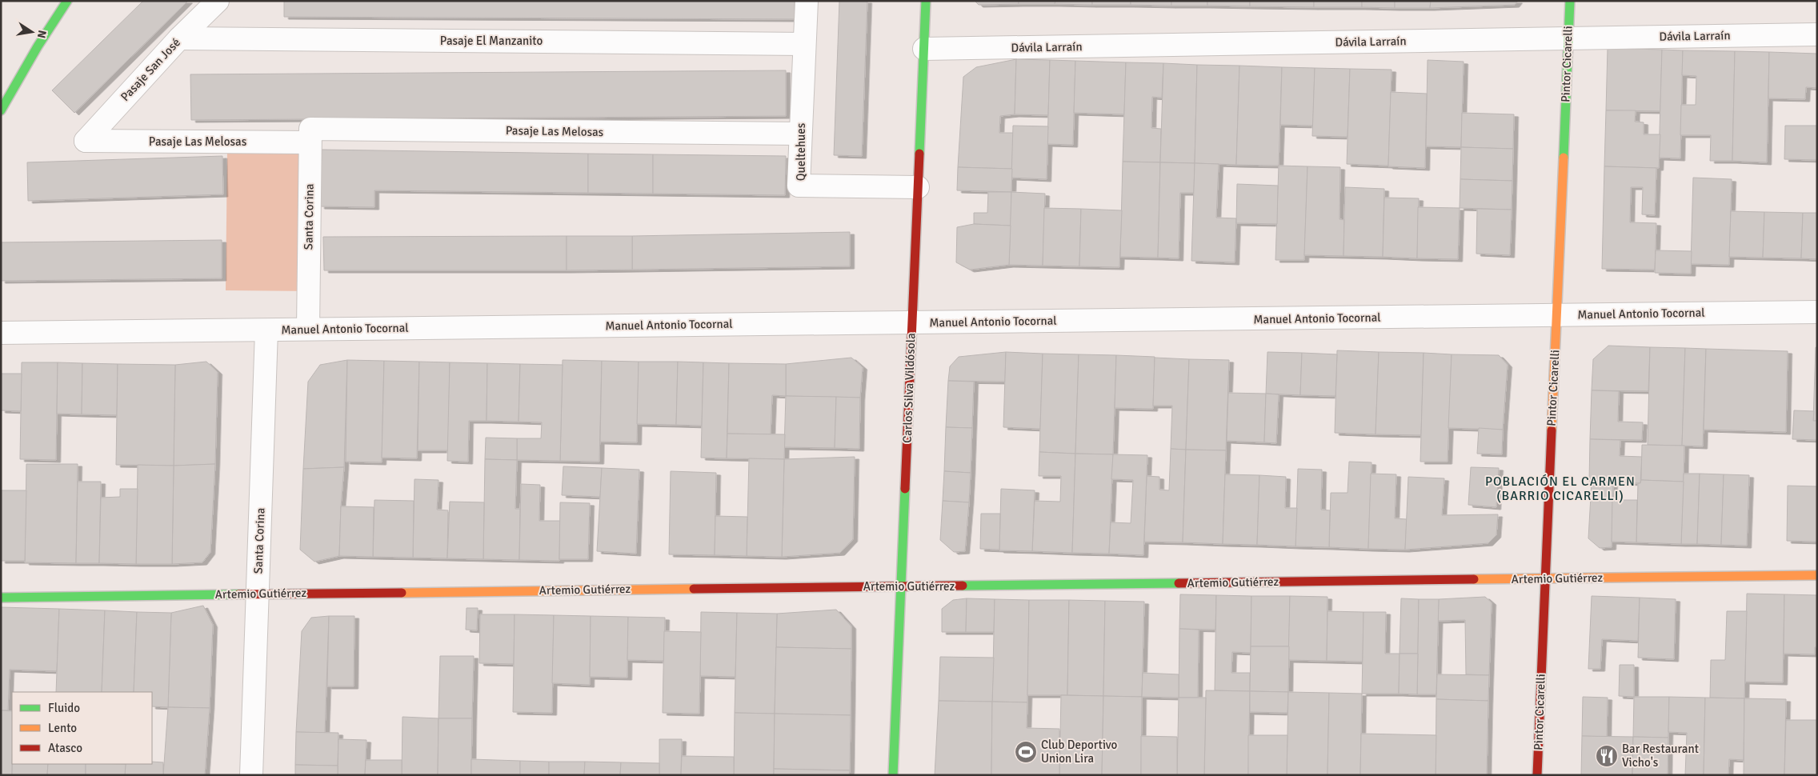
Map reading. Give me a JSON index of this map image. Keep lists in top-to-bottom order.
{
  "streets": {
    "street": [
      "Dávila Larraín",
      "Pasaje El Manzanito",
      "Pintor Cicarelli",
      "Pasaje San José",
      "Pasaje Las Melosas",
      "Queltehues",
      "Santa Corina",
      "Manuel Antonio Tocornal",
      "Carlos Silva Vildósola",
      "Artemio Gutiérrez"
    ]
  },
  "crossings": [
    ["Dávila Larraín", "Pintor Cicarelli"],
    ["Dávila Larraín", "Carlos Silva Vildósola"],
    ["Pasaje El Manzanito", "Pasaje San José"],
    ["Pasaje El Manzanito", "Queltehues"],
    ["Pintor Cicarelli", "Manuel Antonio Tocornal"],
    ["Pintor Cicarelli", "Artemio Gutiérrez"],
    ["Pasaje San José", "Pasaje Las Melosas"],
    ["Pasaje Las Melosas", "Queltehues"],
    ["Pasaje Las Melosas", "Santa Corina"],
    ["Queltehues", "Carlos Silva Vildósola"],
    ["Santa Corina", "Manuel Antonio Tocornal"],
    ["Santa Corina", "Artemio Gutiérrez"],
    ["Manuel Antonio Tocornal", "Carlos Silva Vildósola"],
    ["Carlos Silva Vildósola", "Artemio Gutiérrez"]
  ],
  "districts": ["POBLACIÓN EL CARMEN (BARRIO CICARELLI)"],
  "places": {
    "sports": ["Club Deportivo Union Lira"],
    "restaurant": ["Bar Restaurant Vicho's"]
  },
  "legend": ["Fluido", "Lento", "Atasco"],
  "north": "right"
}
